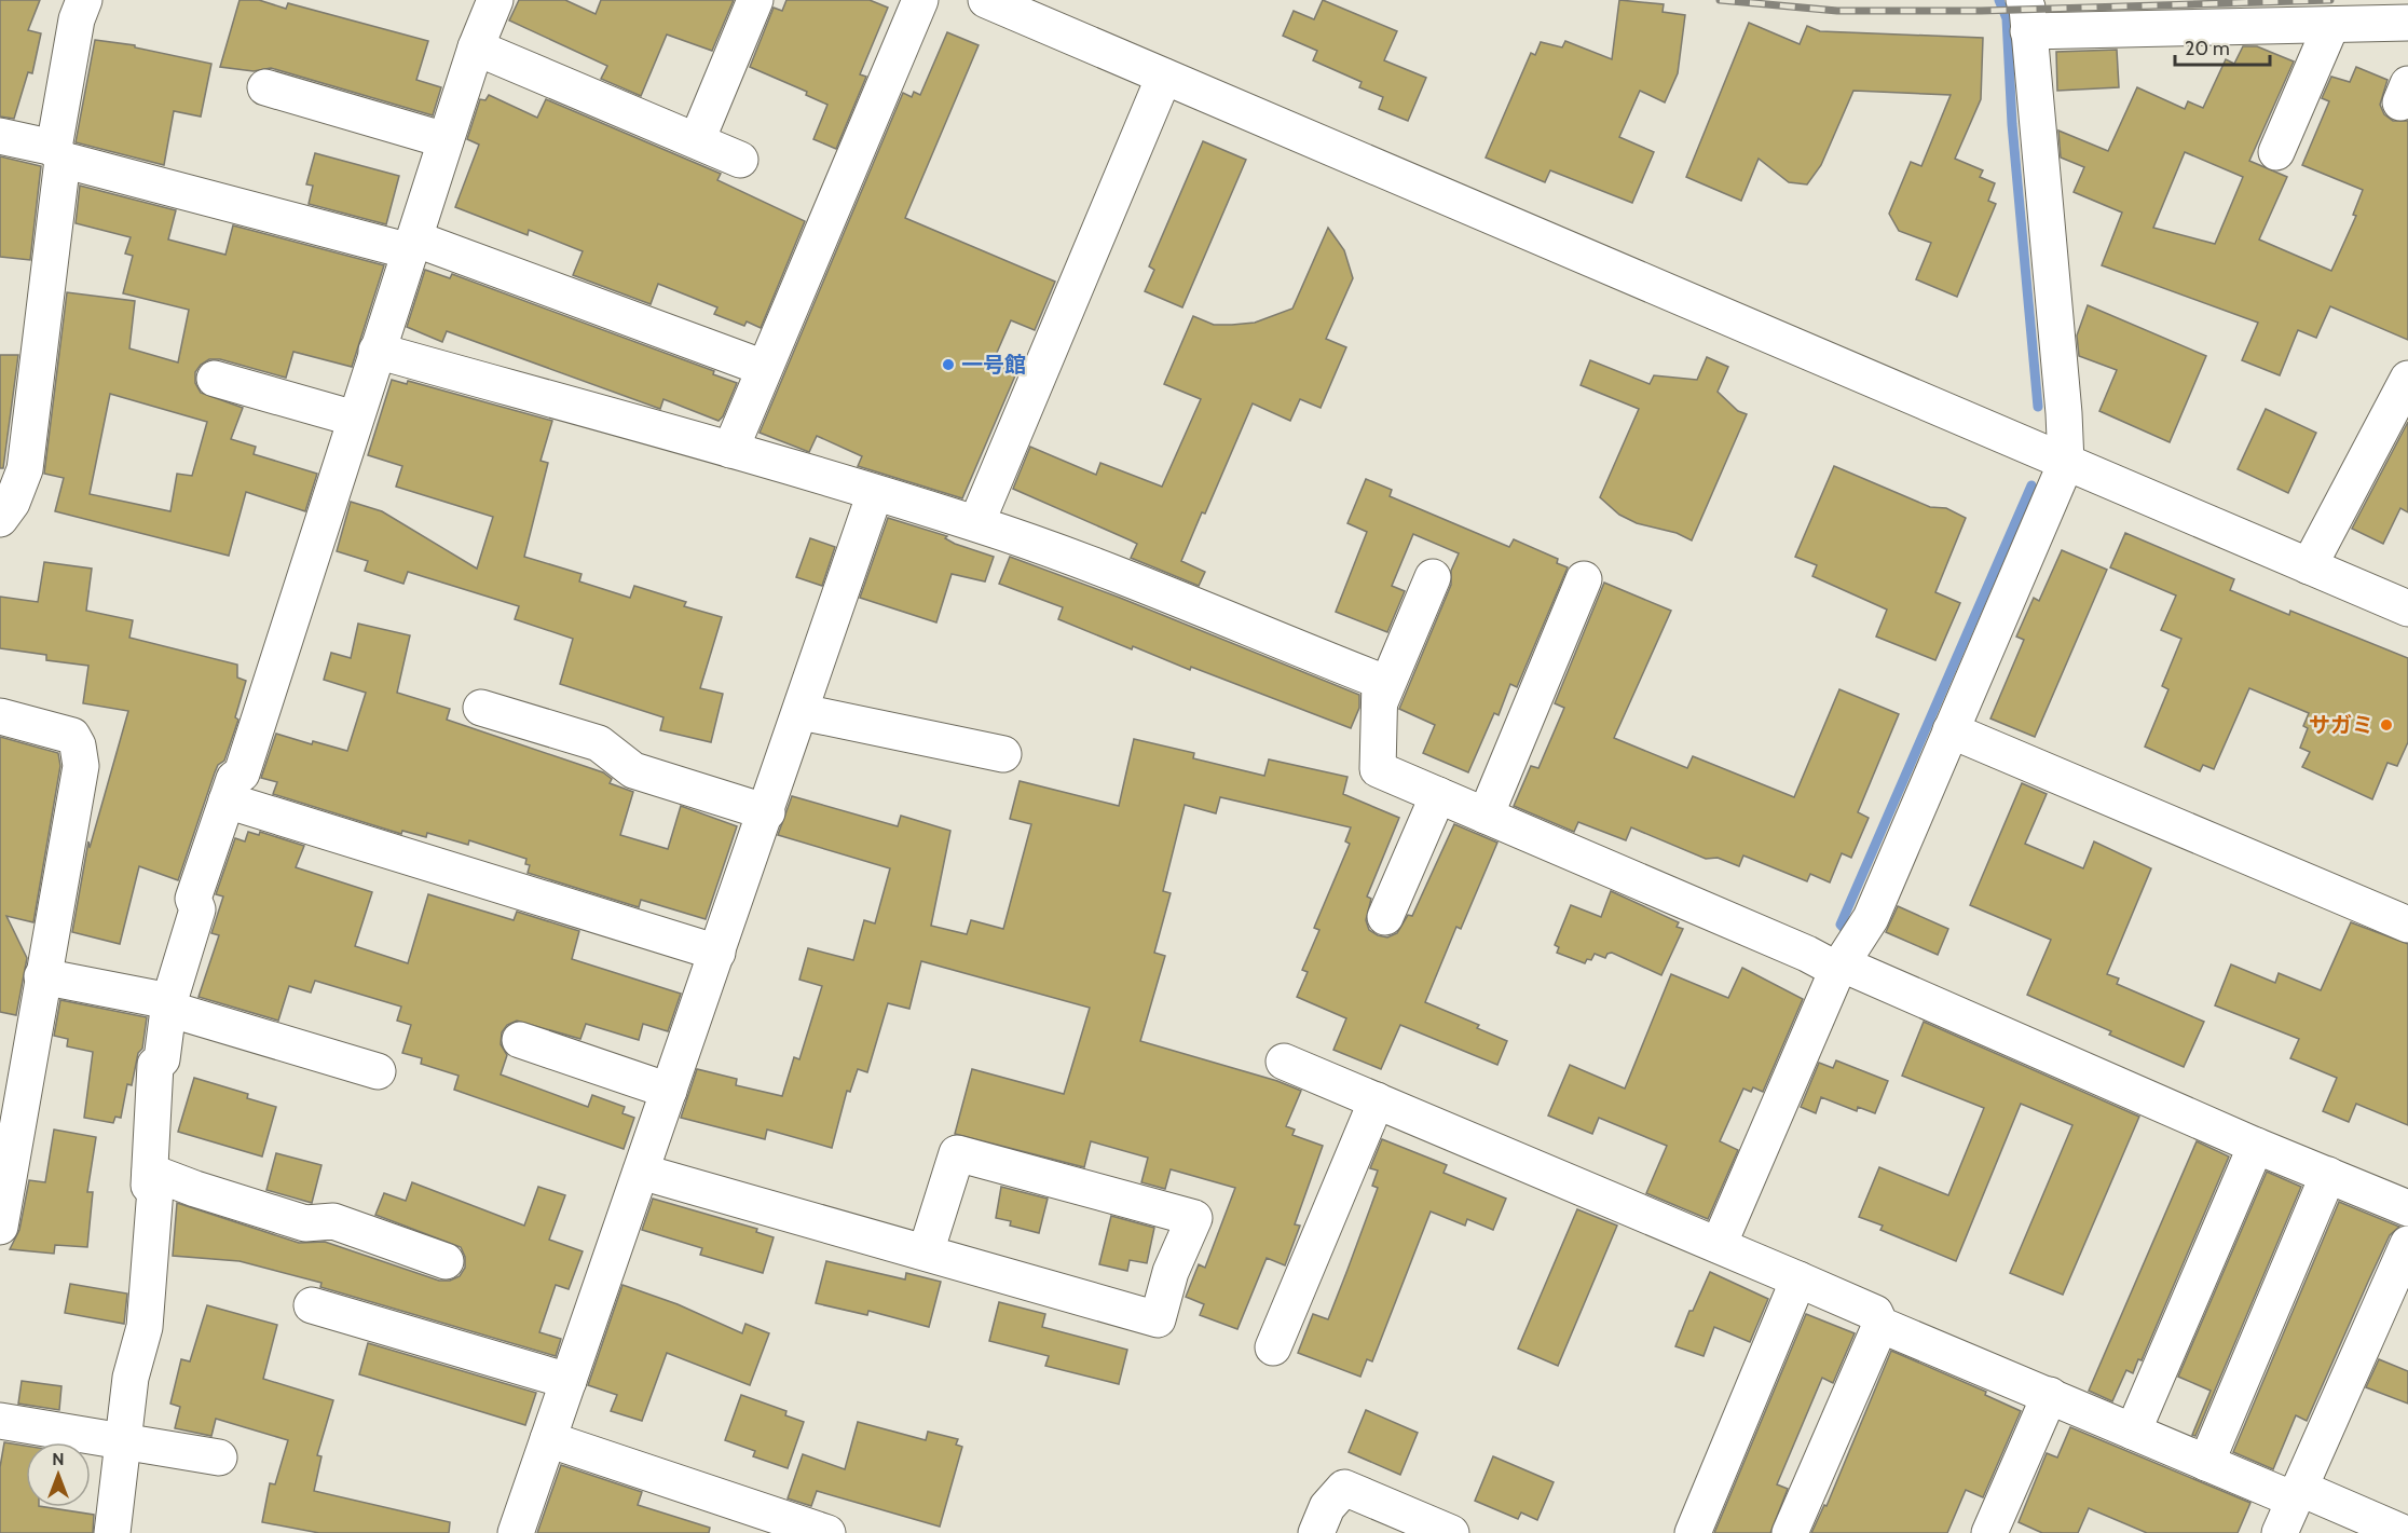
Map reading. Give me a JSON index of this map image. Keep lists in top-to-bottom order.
{
  "places": ["一号館", "サガミ"],
  "scale_bar": "20 m",
  "north": "top"
}
